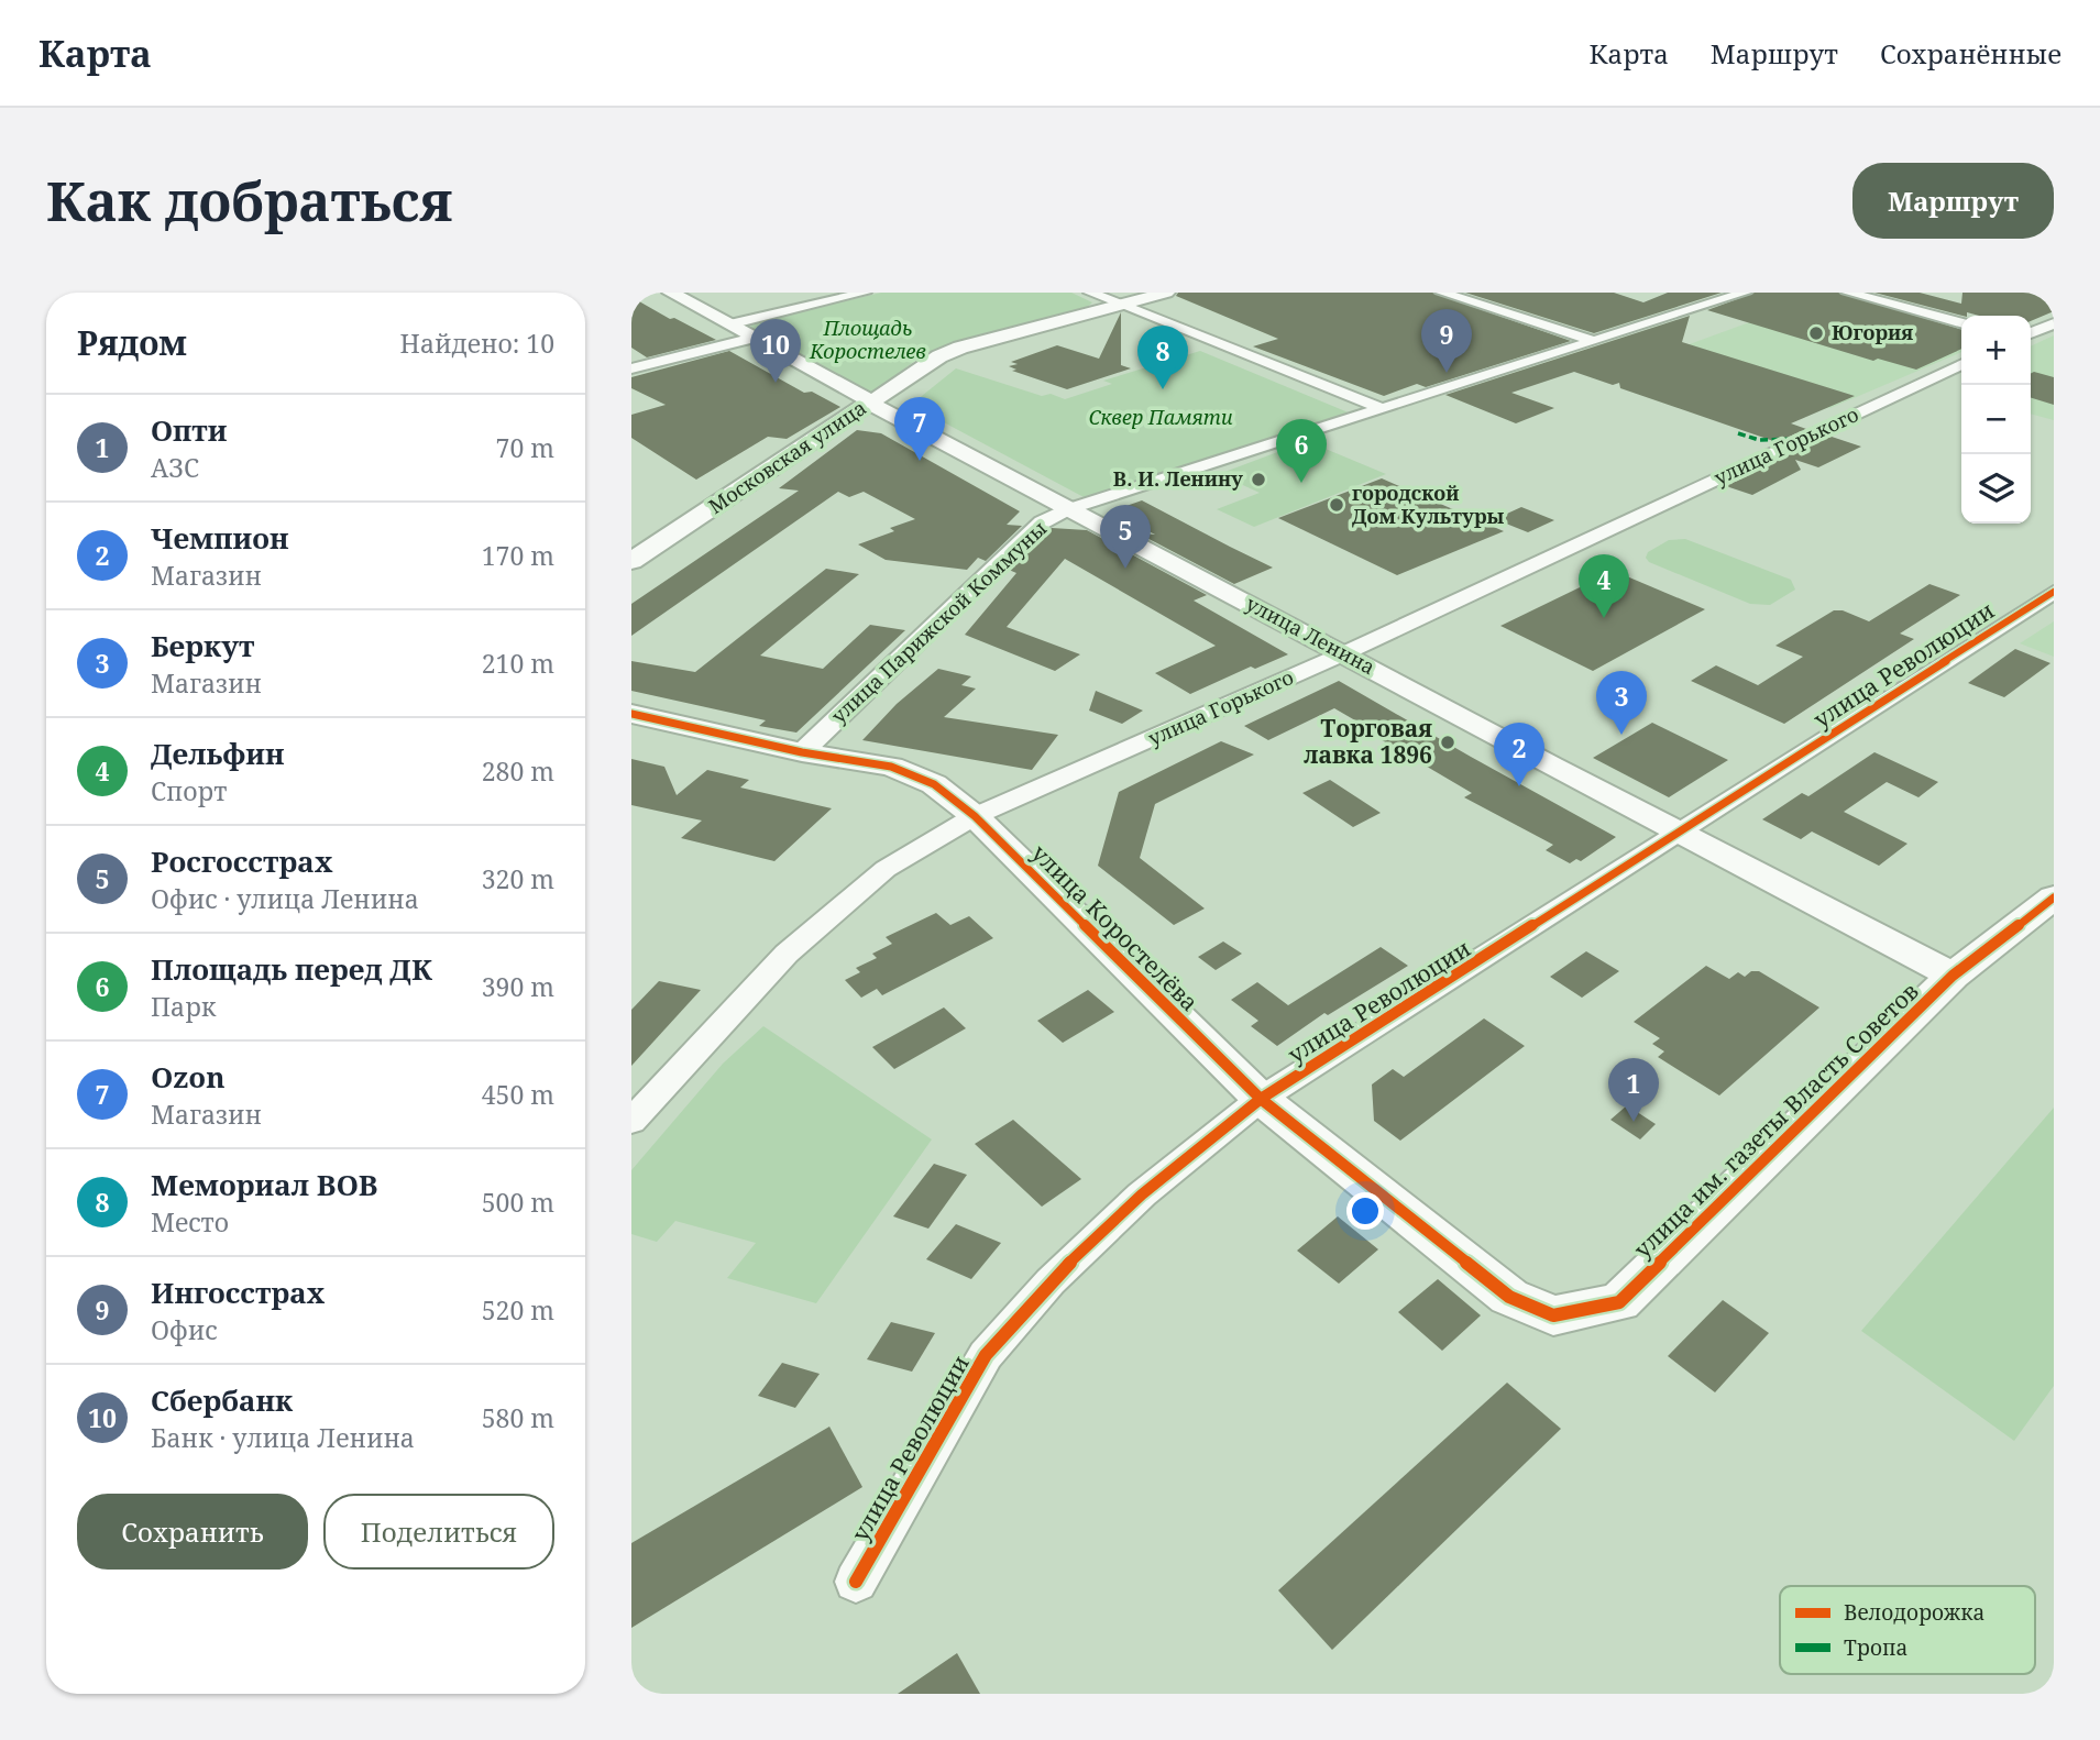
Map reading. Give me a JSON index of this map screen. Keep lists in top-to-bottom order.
{
  "streets": {
    "street": [
      "улица Горького",
      "Московская улица",
      "улица Парижской Коммуны",
      "улица Ленина",
      "улица Революции",
      "улица Коростелёва",
      "улица им. газеты Власть Советов"
    ]
  },
  "crossings": [
    ["улица Горького", "улица Ленина"],
    ["улица Горького", "улица Коростелёва"],
    ["Московская улица", "улица Ленина"],
    ["улица Парижской Коммуны", "улица Ленина"],
    ["улица Парижской Коммуны", "улица Коростелёва"],
    ["улица Ленина", "улица Революции"],
    ["улица Ленина", "улица им. газеты Власть Советов"],
    ["улица Революции", "улица Коростелёва"],
    ["улица Коростелёва", "улица им. газеты Власть Советов"]
  ],
  "parks": ["Площадь Коростелев", "Сквер Памяти"],
  "places": [
    "Югория",
    "В. И. Ленину",
    "городской Дом Культуры",
    "Торговая лавка 1896"
  ],
  "legend": ["Велодорожка", "Тропа"],
  "page": {
    "header": "Карта",
    "nav": ["Карта", "Маршрут", "Сохранённые"],
    "buttons": [
      "Маршрут",
      ["Сохранить", "Поделиться"]
    ],
    "title": "Как добраться",
    "heading": ["Рядом", "Найдено: 10"],
    "pins": [
      "9",
      "10",
      "8",
      "7",
      "6",
      "5",
      "4",
      "3",
      "2",
      "1"
    ],
    "map_buttons": ["+", "−"],
    "list": [
      {
        "mark": "1",
        "name": "Опти",
        "note": "АЗС",
        "value": "70 m"
      },
      {
        "mark": "2",
        "name": "Чемпион",
        "note": "Магазин",
        "value": "170 m"
      },
      {
        "mark": "3",
        "name": "Беркут",
        "note": "Магазин",
        "value": "210 m"
      },
      {
        "mark": "4",
        "name": "Дельфин",
        "note": "Спорт",
        "value": "280 m"
      },
      {
        "mark": "5",
        "name": "Росгосстрах",
        "note": "Офис · улица Ленина",
        "value": "320 m"
      },
      {
        "mark": "6",
        "name": "Площадь перед ДК",
        "note": "Парк",
        "value": "390 m"
      },
      {
        "mark": "7",
        "name": "Ozon",
        "note": "Магазин",
        "value": "450 m"
      },
      {
        "mark": "8",
        "name": "Мемориал ВОВ",
        "note": "Место",
        "value": "500 m"
      },
      {
        "mark": "9",
        "name": "Ингосстрах",
        "note": "Офис",
        "value": "520 m"
      },
      {
        "mark": "10",
        "name": "Сбербанк",
        "note": "Банк · улица Ленина",
        "value": "580 m"
      }
    ]
  }
}
